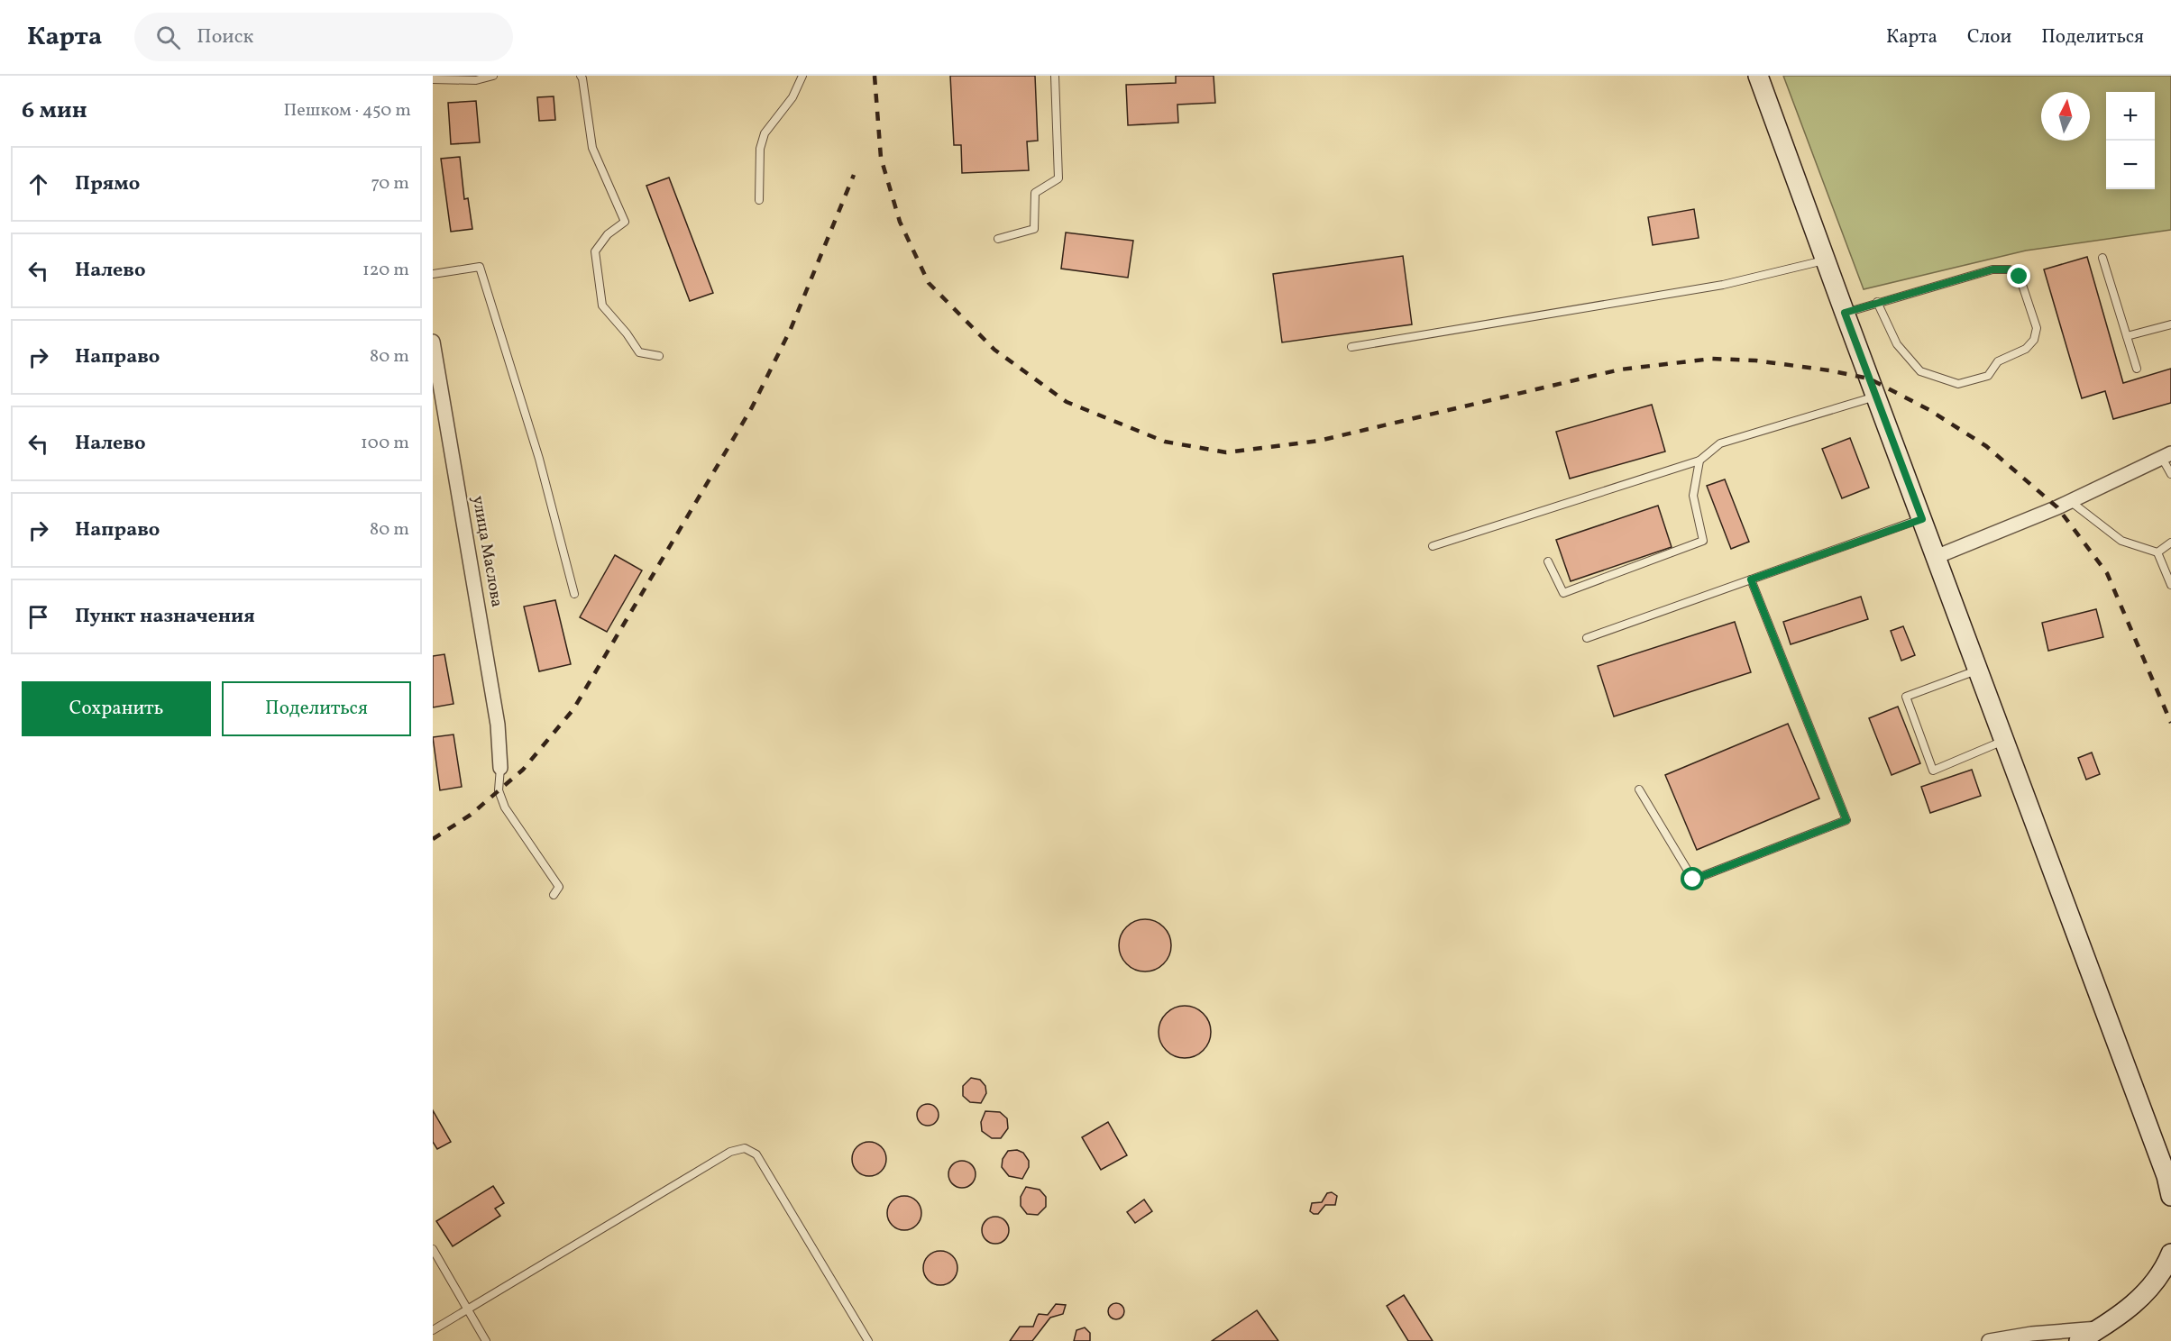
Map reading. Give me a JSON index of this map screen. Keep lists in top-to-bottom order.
{
  "streets": {
    "street": ["улица Маслова"]
  },
  "north": "top",
  "page": {
    "header": "Карта",
    "search": "Поиск",
    "nav": ["Карта", "Слои", "Поделиться"],
    "heading": ["6 мин", "Пешком · 450 m"],
    "map_buttons": ["+", "−"],
    "list": [
      ["Прямо", "70 m"],
      ["Налево", "120 m"],
      ["Направо", "80 m"],
      ["Налево", "100 m"],
      ["Направо", "80 m"],
      "Пункт назначения"
    ],
    "buttons": ["Сохранить", "Поделиться"]
  }
}
